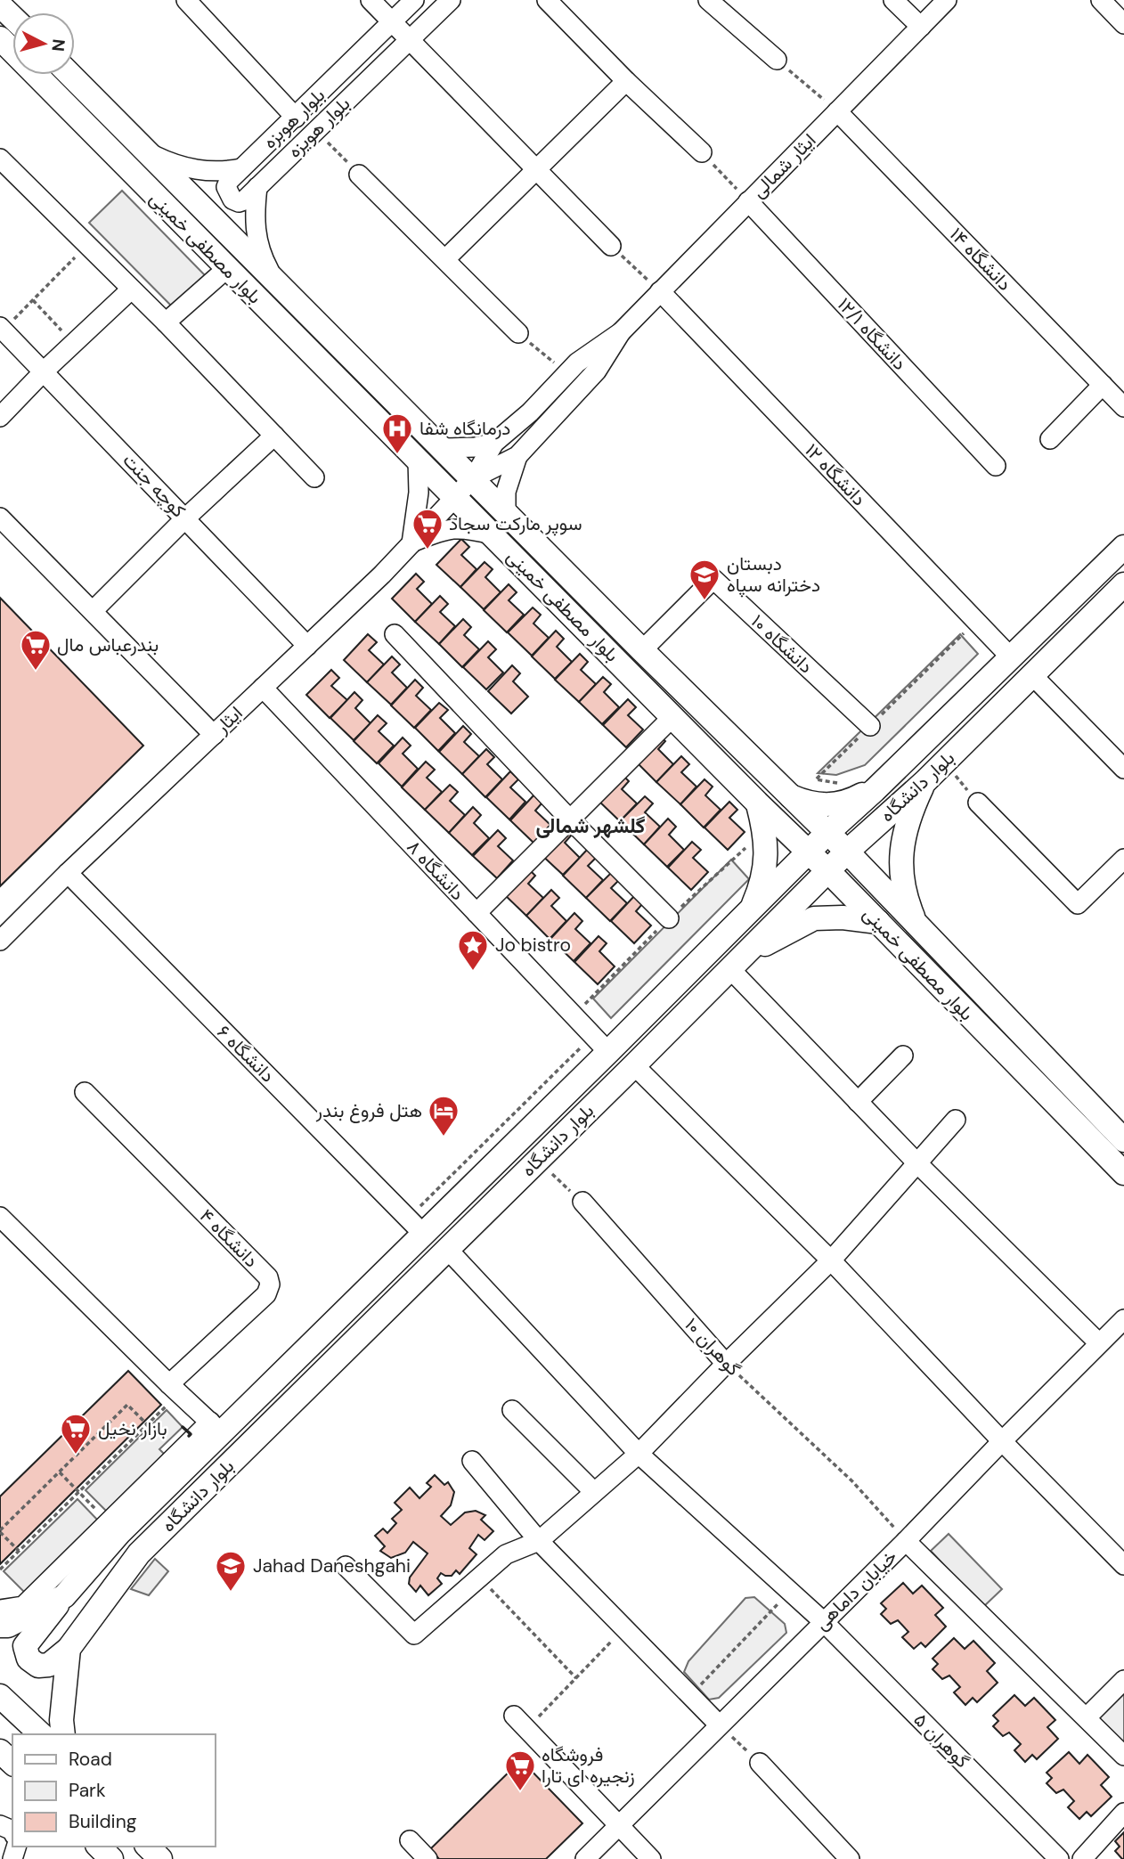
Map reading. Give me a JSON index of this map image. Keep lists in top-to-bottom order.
{
  "streets": {
    "main road": ["بلوار مصطفی خمینی", "بلوار دانشگاه"],
    "street": [
      "بلوار هوبزه",
      "بلوار هویزه",
      "ایثار شمالی",
      "دانشگاه ۱۴",
      "دانشگاه ۱۲/۱",
      "دانشگاه ۱۲",
      "کوچه جنت",
      "دانشگاه ۱۰",
      "ایثار",
      "دانشگاه ۸",
      "دانشگاه ۶",
      "دانشگاه ۴",
      "گوهران ۱۰",
      "خیابان داماهی",
      "گوهران ۵"
    ]
  },
  "crossings": [
    ["بلوار هوبزه", "بلوار هویزه"],
    ["ایثار شمالی", "بلوار مصطفی خمینی"],
    ["ایثار شمالی", "دانشگاه ۱۴"],
    ["ایثار شمالی", "دانشگاه ۱۲/۱"],
    ["ایثار شمالی", "دانشگاه ۱۲"],
    ["ایثار شمالی", "ایثار"],
    ["بلوار مصطفی خمینی", "دانشگاه ۱۰"],
    ["بلوار مصطفی خمینی", "ایثار"],
    ["بلوار مصطفی خمینی", "بلوار دانشگاه"],
    ["دانشگاه ۱۲", "بلوار دانشگاه"],
    ["کوچه جنت", "ایثار"],
    ["ایثار", "دانشگاه ۸"],
    ["ایثار", "دانشگاه ۶"],
    ["بلوار دانشگاه", "دانشگاه ۸"],
    ["بلوار دانشگاه", "دانشگاه ۶"],
    ["بلوار دانشگاه", "گوهران ۵"],
    ["گوهران ۱۰", "خیابان داماهی"],
    ["خیابان داماهی", "گوهران ۵"]
  ],
  "districts": ["گلشهر شمالی"],
  "places": {
    "hospital": ["درمانگاه شفا"],
    "supermarket": [
      "سوپر مارکت سجاد",
      "بندرعباس مال",
      "بازار نخیل",
      "فروشگاه زنجیره ای تارا"
    ],
    "school or university": ["دبستان دخترانه سپاه", "Jahad Daneshgahi"],
    "place": ["Jo bistro"],
    "hotel": ["هتل فروغ بندر"]
  },
  "legend": ["Road", "Park", "Building"],
  "north": "right"
}
